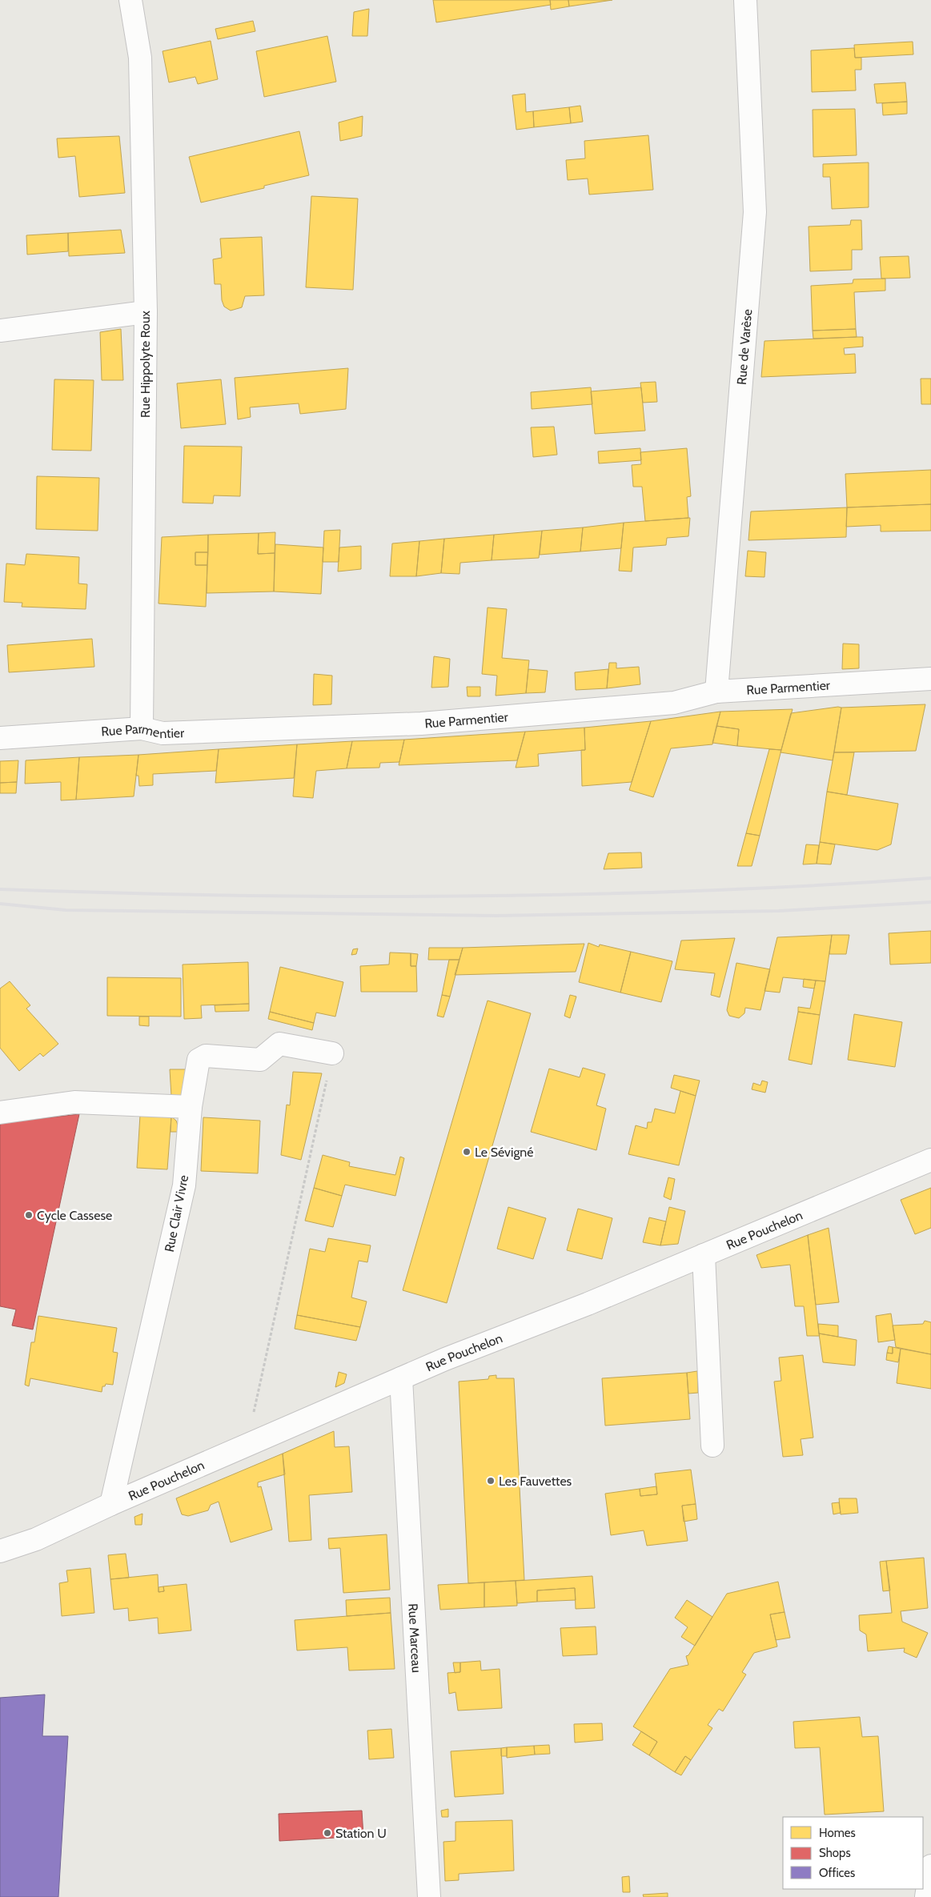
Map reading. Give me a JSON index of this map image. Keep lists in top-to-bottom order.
{
  "streets": {
    "street": [
      "Rue de Varèse",
      "Rue Hippolyte Roux",
      "Rue Parmentier",
      "Rue Clair Vivre",
      "Rue Pouchelon",
      "Rue Marceau"
    ]
  },
  "crossings": [
    ["Rue de Varèse", "Rue Parmentier"],
    ["Rue Hippolyte Roux", "Rue Parmentier"],
    ["Rue Clair Vivre", "Rue Pouchelon"],
    ["Rue Pouchelon", "Rue Marceau"]
  ],
  "places": [
    "Le Sévigné",
    "Cycle Cassese",
    "Les Fauvettes",
    "Station U"
  ],
  "legend": ["Homes", "Shops", "Offices"]
}
